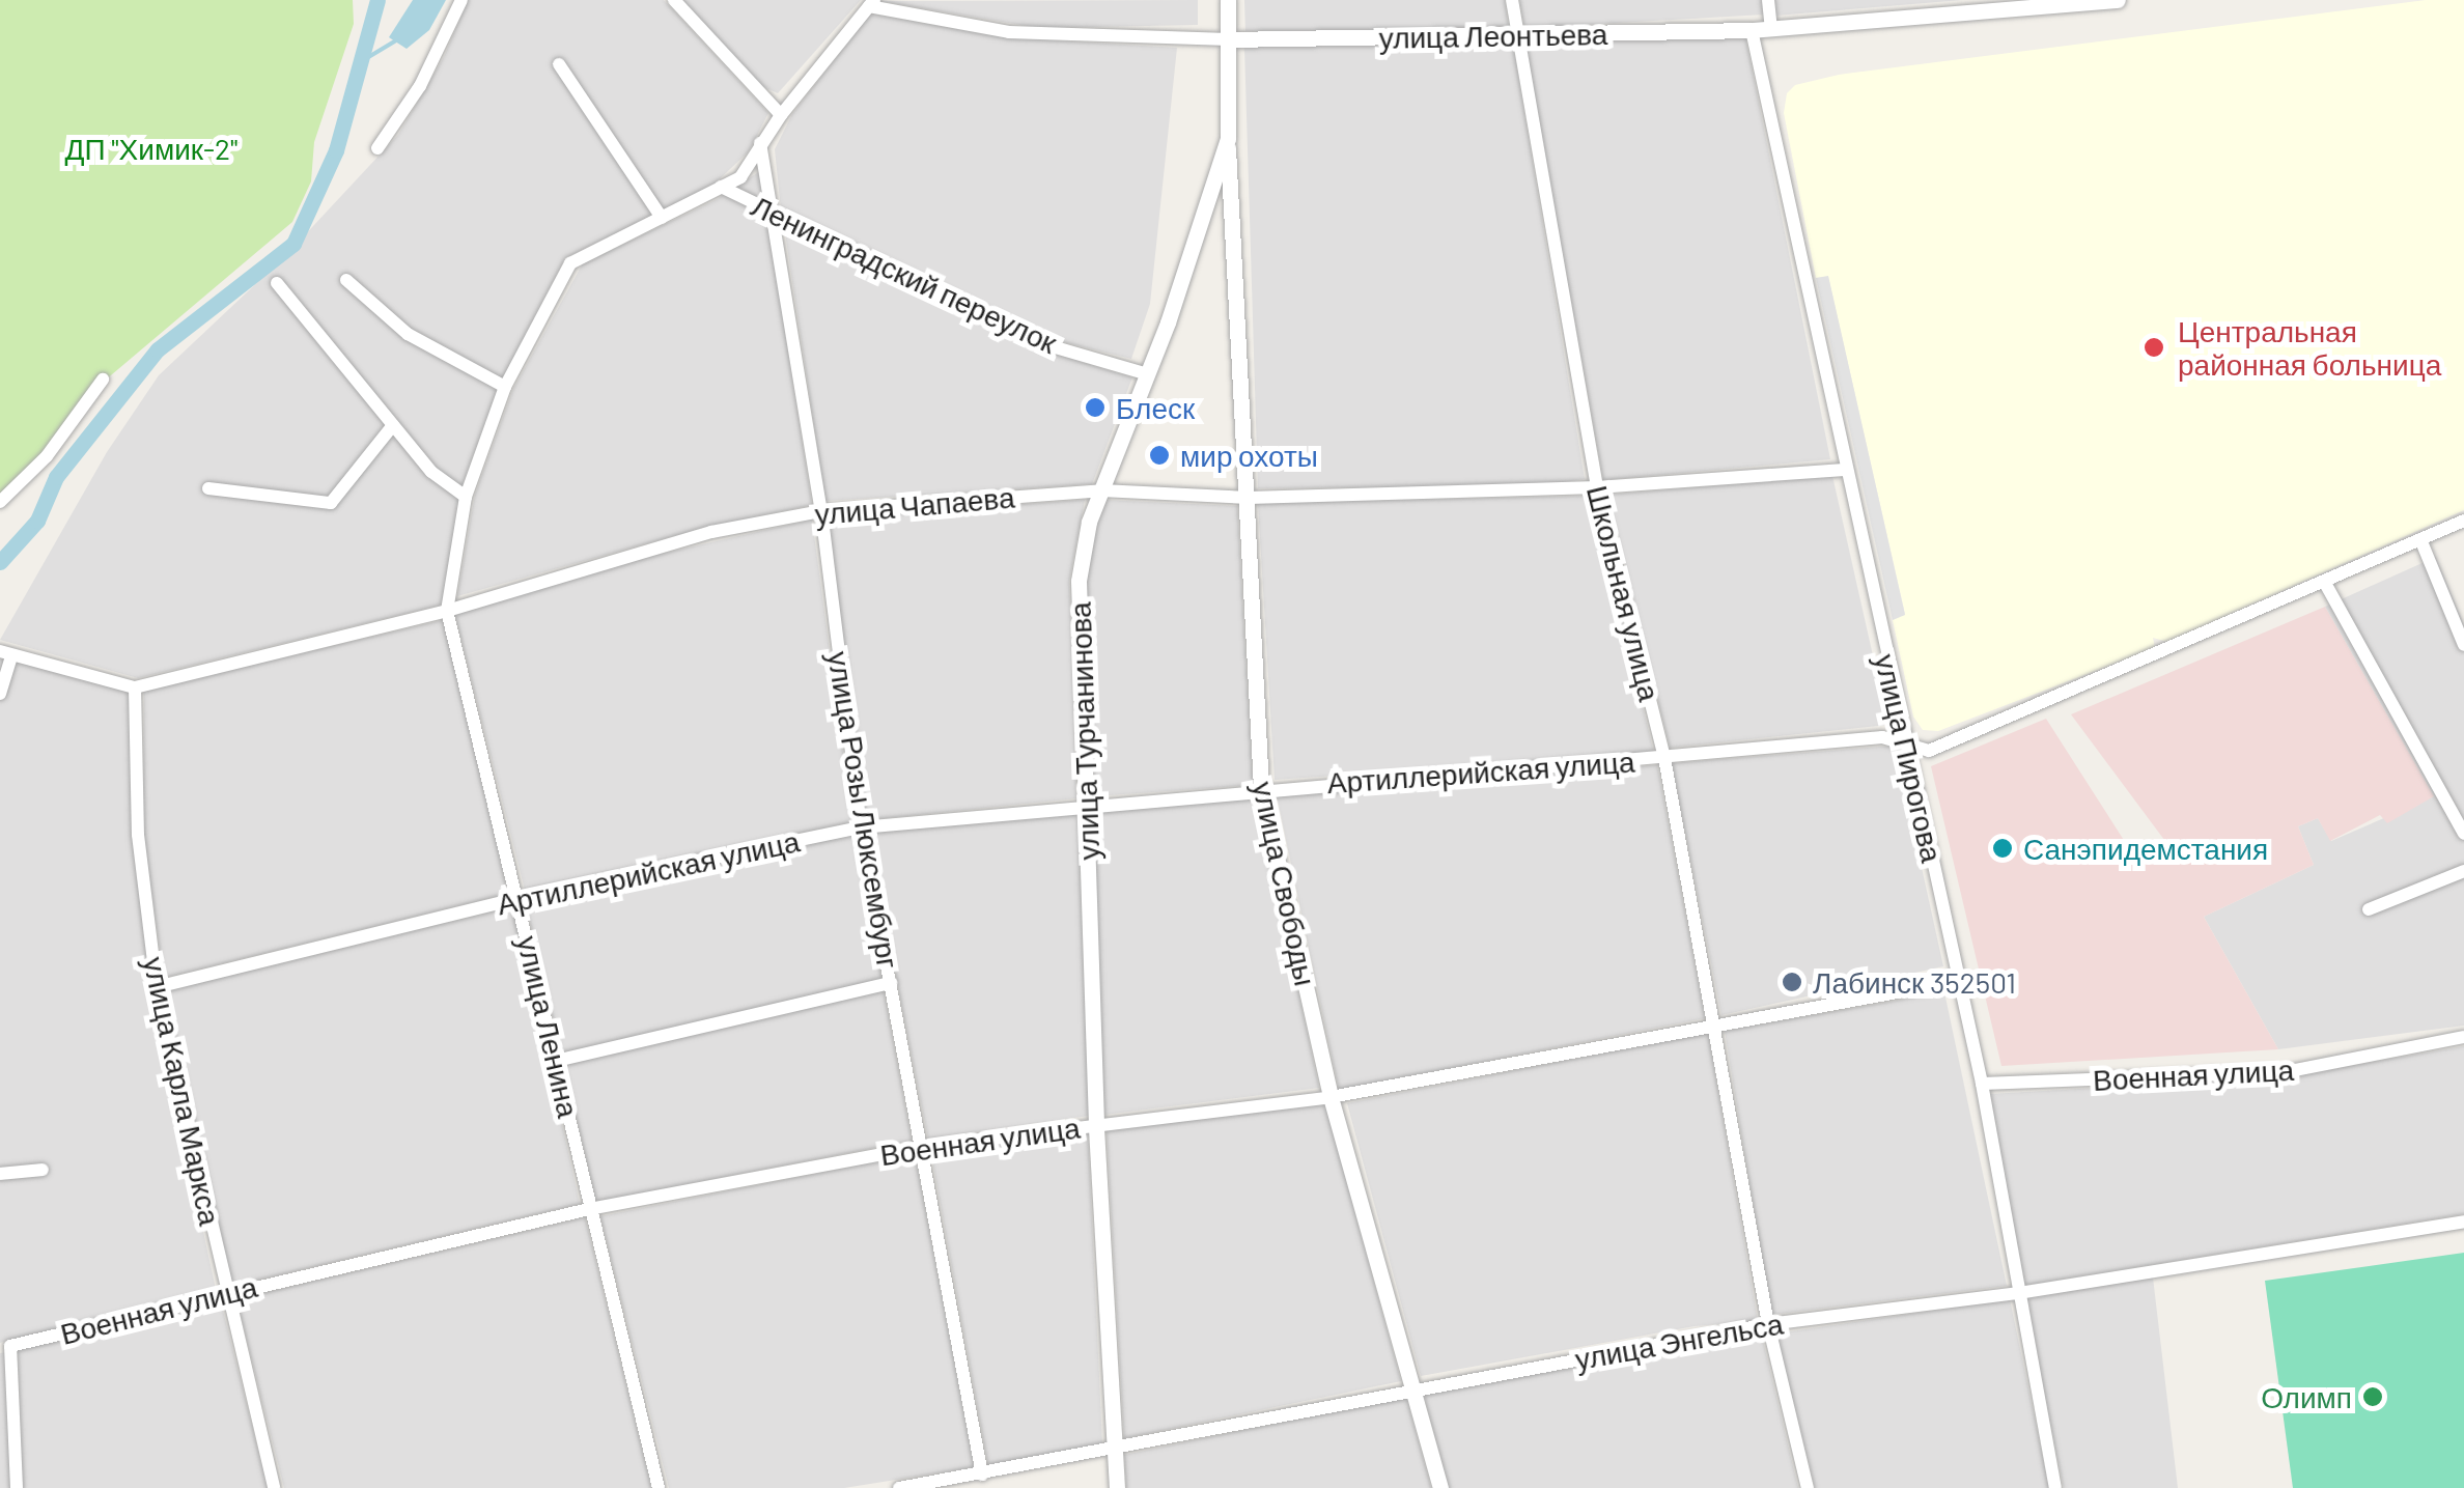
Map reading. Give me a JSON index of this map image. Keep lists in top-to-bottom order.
{
  "streets": {
    "street": [
      "улица Леонтьева",
      "Ленинградский переулок",
      "улица Чапаева",
      "Школьная улица",
      "улица Турчанинова",
      "улица Пирогова",
      "Артиллерийская улица",
      "улица Розы Люксембург",
      "улица Свободы",
      "улица Ленина",
      "Военная улица",
      "улица Карла Маркса",
      "улица Энгельса"
    ]
  },
  "crossings": [
    ["улица Леонтьева", "Школьная улица"],
    ["улица Леонтьева", "улица Турчанинова"],
    ["улица Леонтьева", "улица Пирогова"],
    ["улица Леонтьева", "улица Ленина"],
    ["Ленинградский переулок", "улица Турчанинова"],
    ["Ленинградский переулок", "улица Розы Люксембург"],
    ["Ленинградский переулок", "улица Ленина"],
    ["улица Чапаева", "Школьная улица"],
    ["улица Чапаева", "улица Турчанинова"],
    ["улица Чапаева", "улица Пирогова"],
    ["улица Чапаева", "улица Розы Люксембург"],
    ["улица Чапаева", "улица Свободы"],
    ["улица Чапаева", "улица Ленина"],
    ["улица Чапаева", "улица Карла Маркса"],
    ["Школьная улица", "Артиллерийская улица"],
    ["Школьная улица", "Военная улица"],
    ["Школьная улица", "улица Энгельса"],
    ["улица Турчанинова", "Артиллерийская улица"],
    ["улица Турчанинова", "улица Свободы"],
    ["улица Турчанинова", "Военная улица"],
    ["улица Турчанинова", "улица Энгельса"],
    ["улица Пирогова", "Артиллерийская улица"],
    ["улица Пирогова", "Военная улица"],
    ["улица Пирогова", "улица Энгельса"],
    ["Артиллерийская улица", "улица Розы Люксембург"],
    ["Артиллерийская улица", "улица Свободы"],
    ["Артиллерийская улица", "улица Ленина"],
    ["Артиллерийская улица", "улица Карла Маркса"],
    ["улица Розы Люксембург", "улица Ленина"],
    ["улица Розы Люксембург", "Военная улица"],
    ["улица Розы Люксембург", "улица Энгельса"],
    ["улица Свободы", "Военная улица"],
    ["улица Свободы", "улица Энгельса"],
    ["улица Ленина", "Военная улица"],
    ["Военная улица", "улица Карла Маркса"]
  ],
  "parks": ["ДП \"Химик-2\""],
  "places": [
    "Центральная районная больница",
    "Блеск",
    "мир охоты",
    "Санэпидемстания",
    "Лабинск 352501",
    "Олимп"
  ]
}
